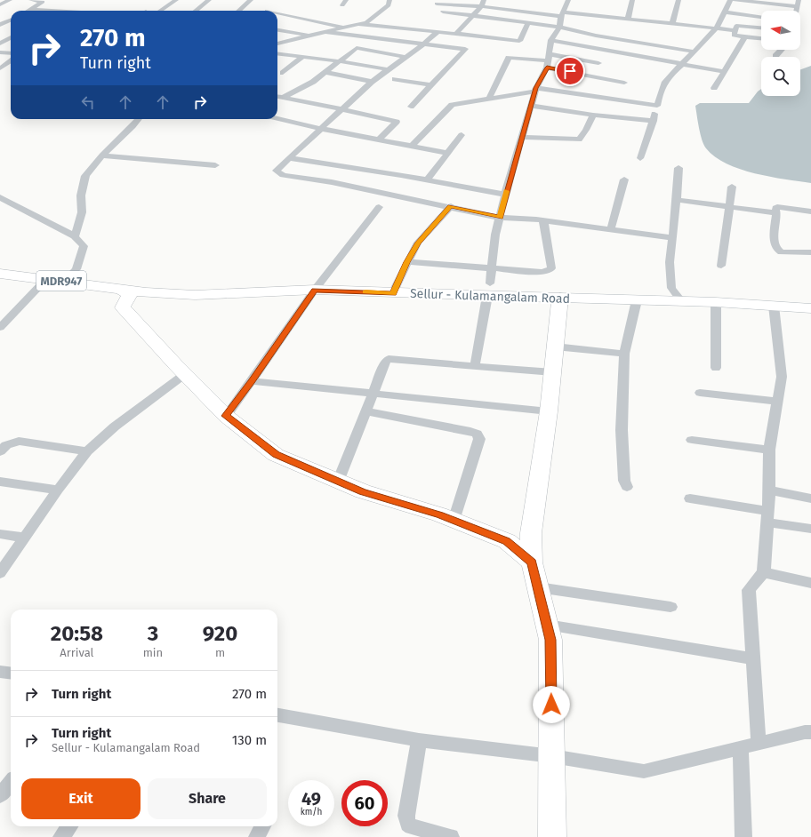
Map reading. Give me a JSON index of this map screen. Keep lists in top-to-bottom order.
{
  "streets": {
    "main road": ["MDR947", "Sellur - Kulamangalam Road"]
  },
  "north": "left",
  "page": {
    "turn": ["270 m", "Turn right"],
    "eta": [
      "20:58",
      "Arrival",
      "3",
      "min",
      "920",
      "m"
    ],
    "list": [
      {
        "name": "Turn right",
        "value": "270 m"
      },
      {
        "name": "Turn right",
        "note": "Sellur - Kulamangalam Road",
        "value": "130 m"
      }
    ],
    "buttons": ["Exit", "Share"],
    "speed": "49 km/h",
    "limit": "60"
  }
}
